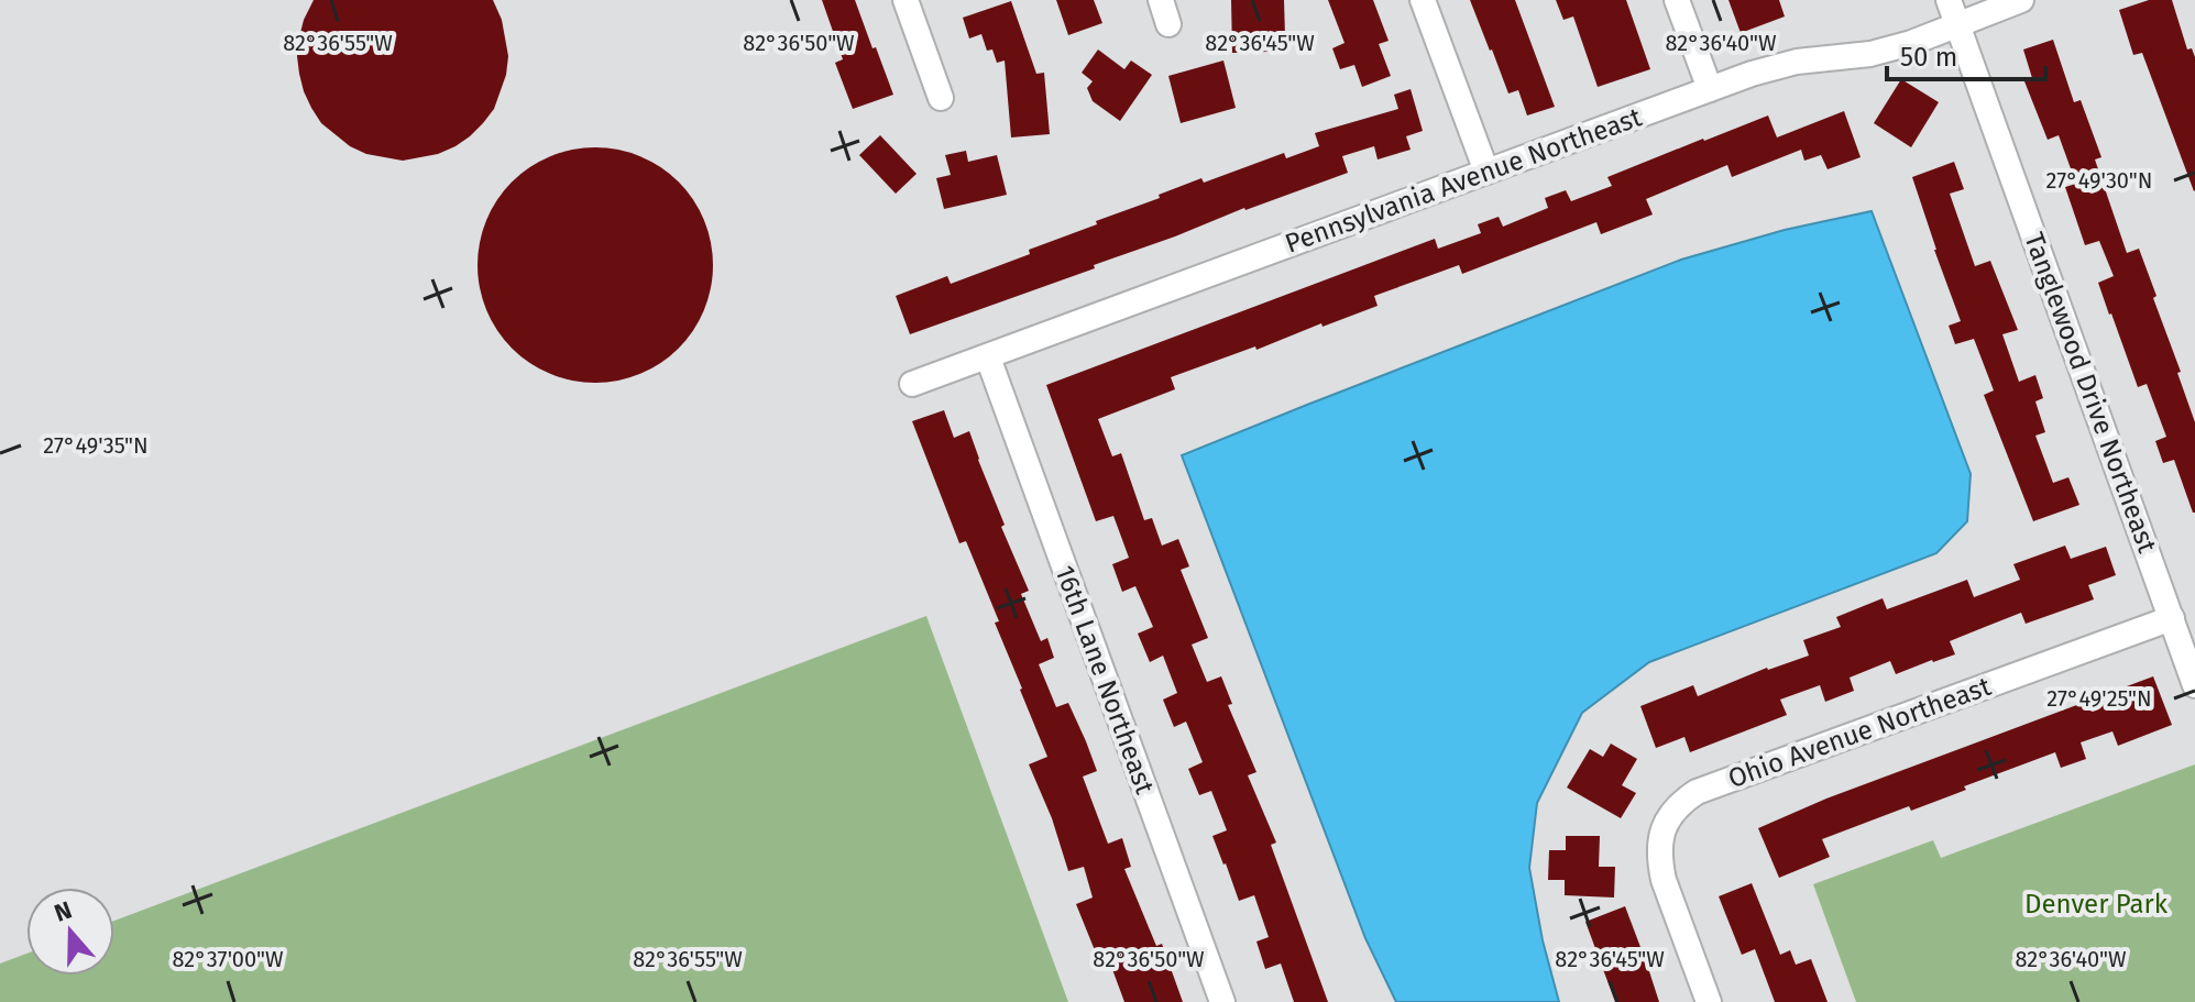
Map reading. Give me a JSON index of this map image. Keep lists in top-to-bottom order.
{
  "streets": {
    "street": [
      "Pennsylvania Avenue Northeast",
      "Tanglewood Drive Northeast",
      "16th Lane Northeast",
      "Ohio Avenue Northeast"
    ]
  },
  "crossings": [
    ["Pennsylvania Avenue Northeast", "Tanglewood Drive Northeast"],
    ["Pennsylvania Avenue Northeast", "16th Lane Northeast"],
    ["Tanglewood Drive Northeast", "Ohio Avenue Northeast"]
  ],
  "parks": ["Denver Park"],
  "scale_bar": "50 m",
  "north": "top",
  "coordinates": [
    "82°36'40\"W",
    "82°36'55\"W",
    "82°36'50\"W",
    "82°36'45\"W",
    "27°49'30\"N",
    "27°49'35\"N",
    "27°49'25\"N",
    "82°37'00\"W"
  ]
}
